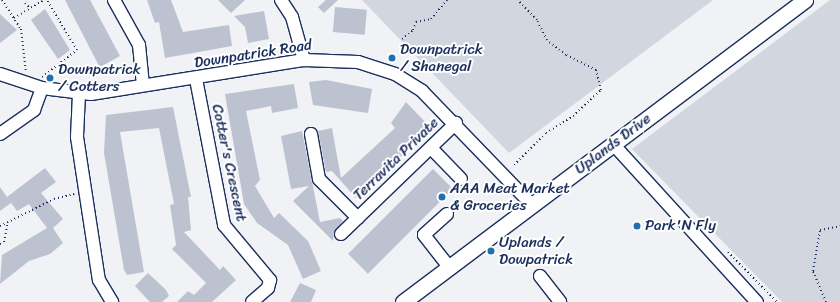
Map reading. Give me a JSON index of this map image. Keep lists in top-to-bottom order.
{
  "streets": {
    "main road": ["Uplands Drive"],
    "street": ["Downpatrick Road", "Terravita Private", "Cotter's Crescent"]
  },
  "crossings": [
    ["Downpatrick Road", "Uplands Drive"],
    ["Downpatrick Road", "Terravita Private"],
    ["Downpatrick Road", "Cotter's Crescent"]
  ],
  "places": [
    "Downpatrick / Shanegal",
    "Downpatrick / Cotters",
    "AAA Meat Market & Groceries",
    "Park'N Fly",
    "Uplands / Dowpatrick"
  ]
}
